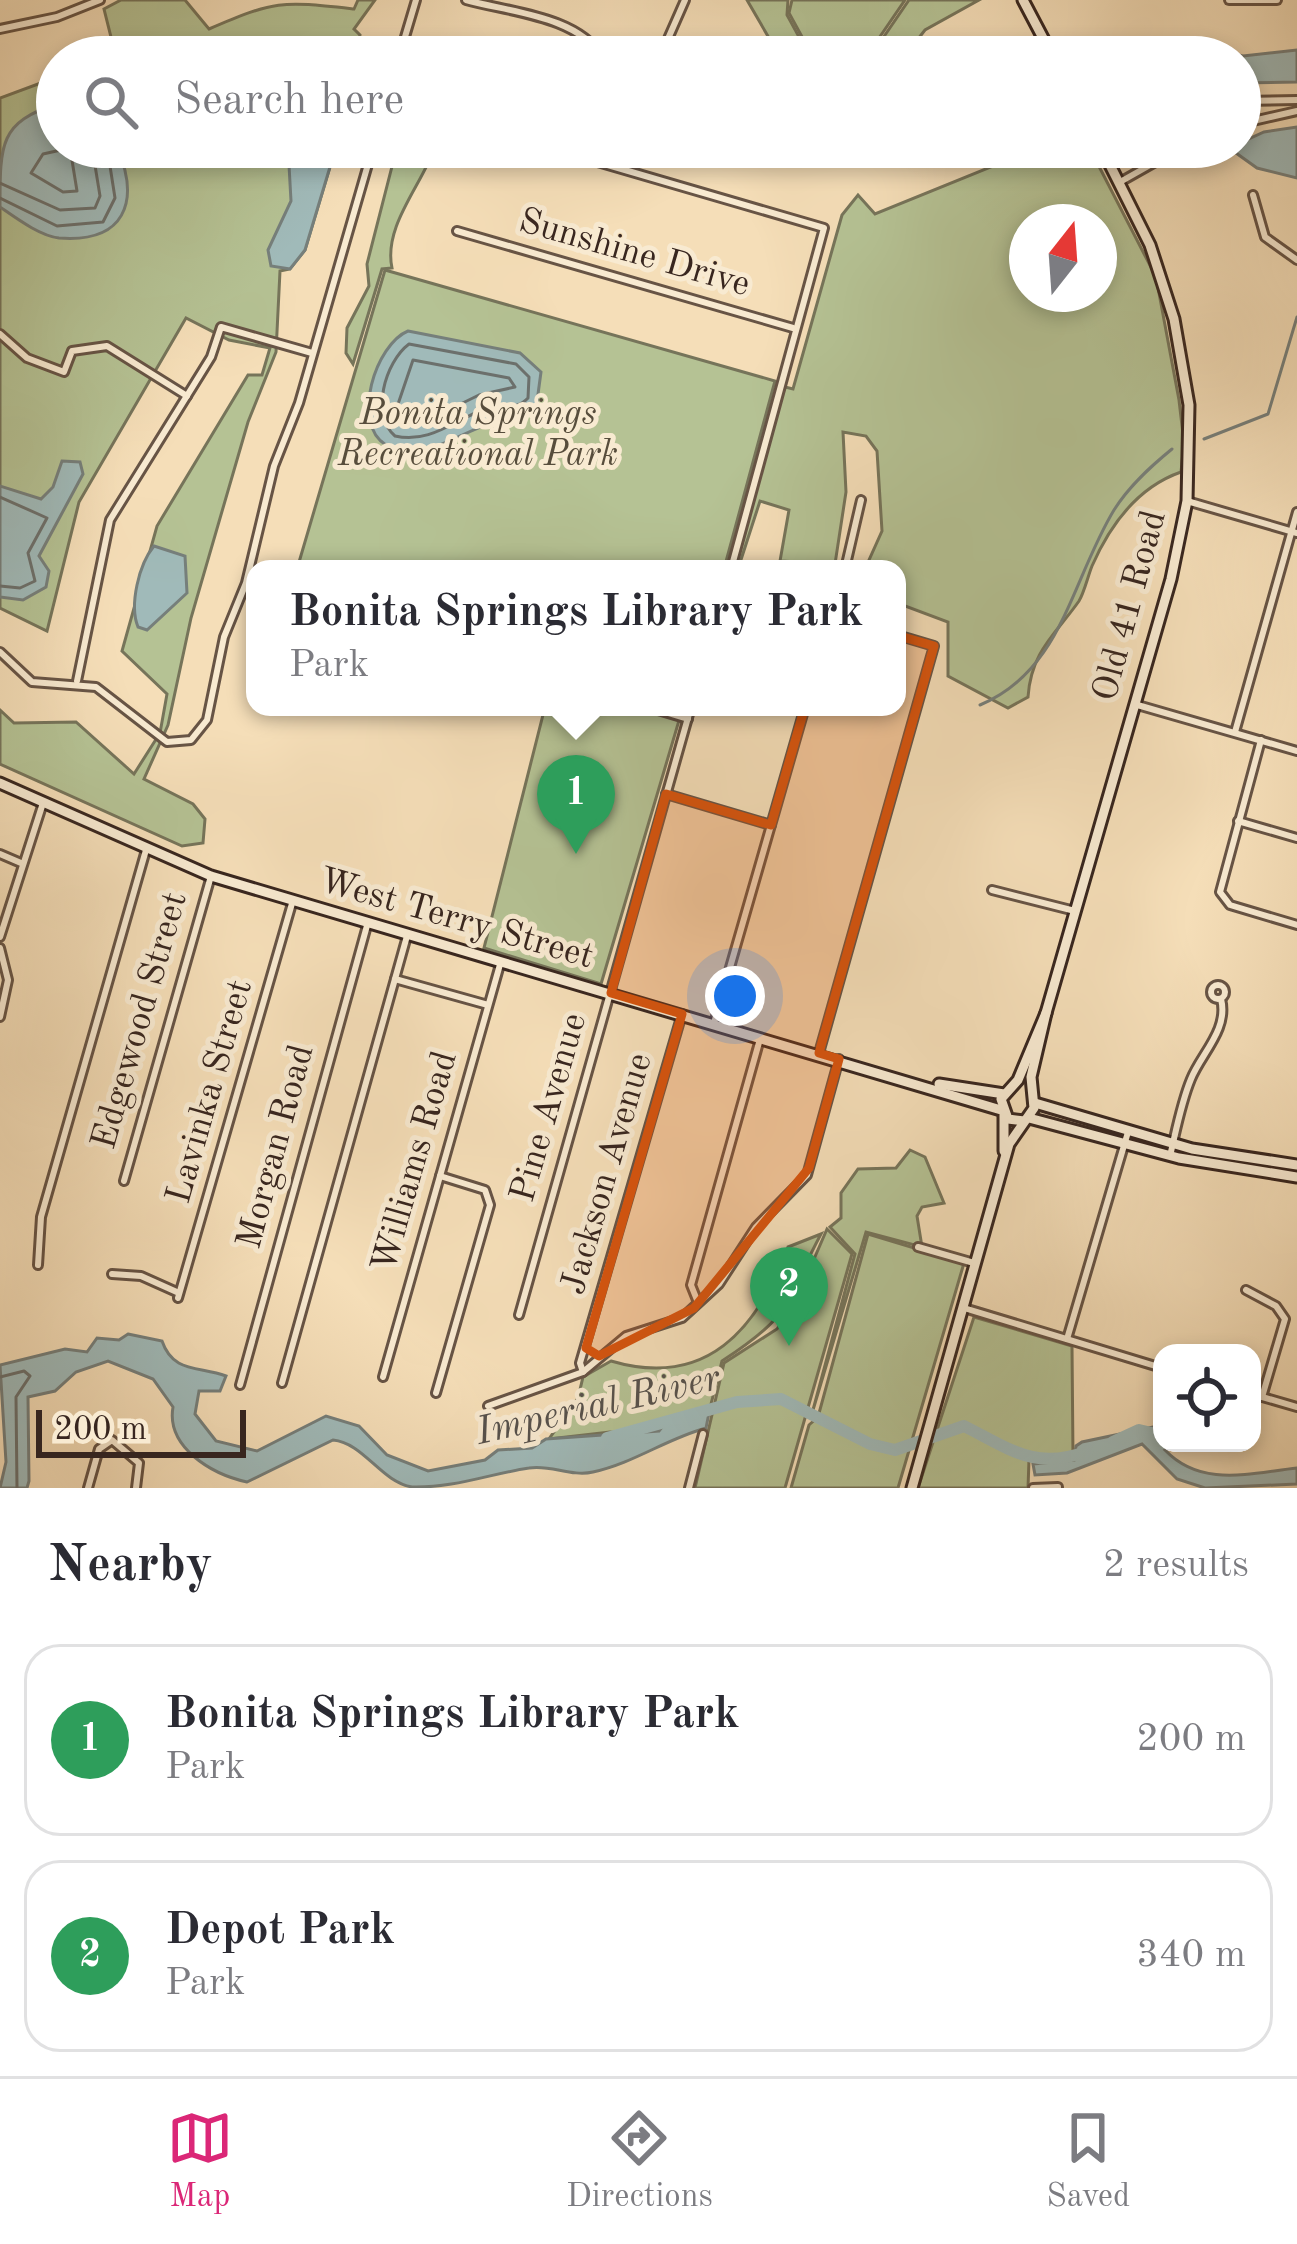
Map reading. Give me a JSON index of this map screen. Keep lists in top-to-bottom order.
{
  "streets": {
    "street": [
      "Sunshine Drive",
      "Old 41 Road",
      "West Terry Street",
      "Edgewood Street",
      "Lavinka Street",
      "Pine Avenue",
      "Morgan Road",
      "Williams Road",
      "Jackson Avenue"
    ]
  },
  "crossings": [
    ["Old 41 Road", "West Terry Street"],
    ["West Terry Street", "Edgewood Street"],
    ["West Terry Street", "Lavinka Street"],
    ["West Terry Street", "Pine Avenue"],
    ["West Terry Street", "Morgan Road"],
    ["West Terry Street", "Williams Road"],
    ["West Terry Street", "Jackson Avenue"]
  ],
  "water": ["Imperial River"],
  "parks": ["Bonita Springs Recreational Park"],
  "scale_bar": "200 m",
  "north": "top",
  "page": {
    "search": "Search here",
    "popup": ["Bonita Springs Library Park", "Park"],
    "pins": ["1", "2"],
    "scale": "200 m",
    "heading": ["Nearby", "2 results"],
    "list": [
      {
        "mark": "1",
        "name": "Bonita Springs Library Park",
        "note": "Park",
        "value": "200 m"
      },
      {
        "mark": "2",
        "name": "Depot Park",
        "note": "Park",
        "value": "340 m"
      }
    ],
    "nav": ["Map", "Directions", "Saved"]
  }
}
